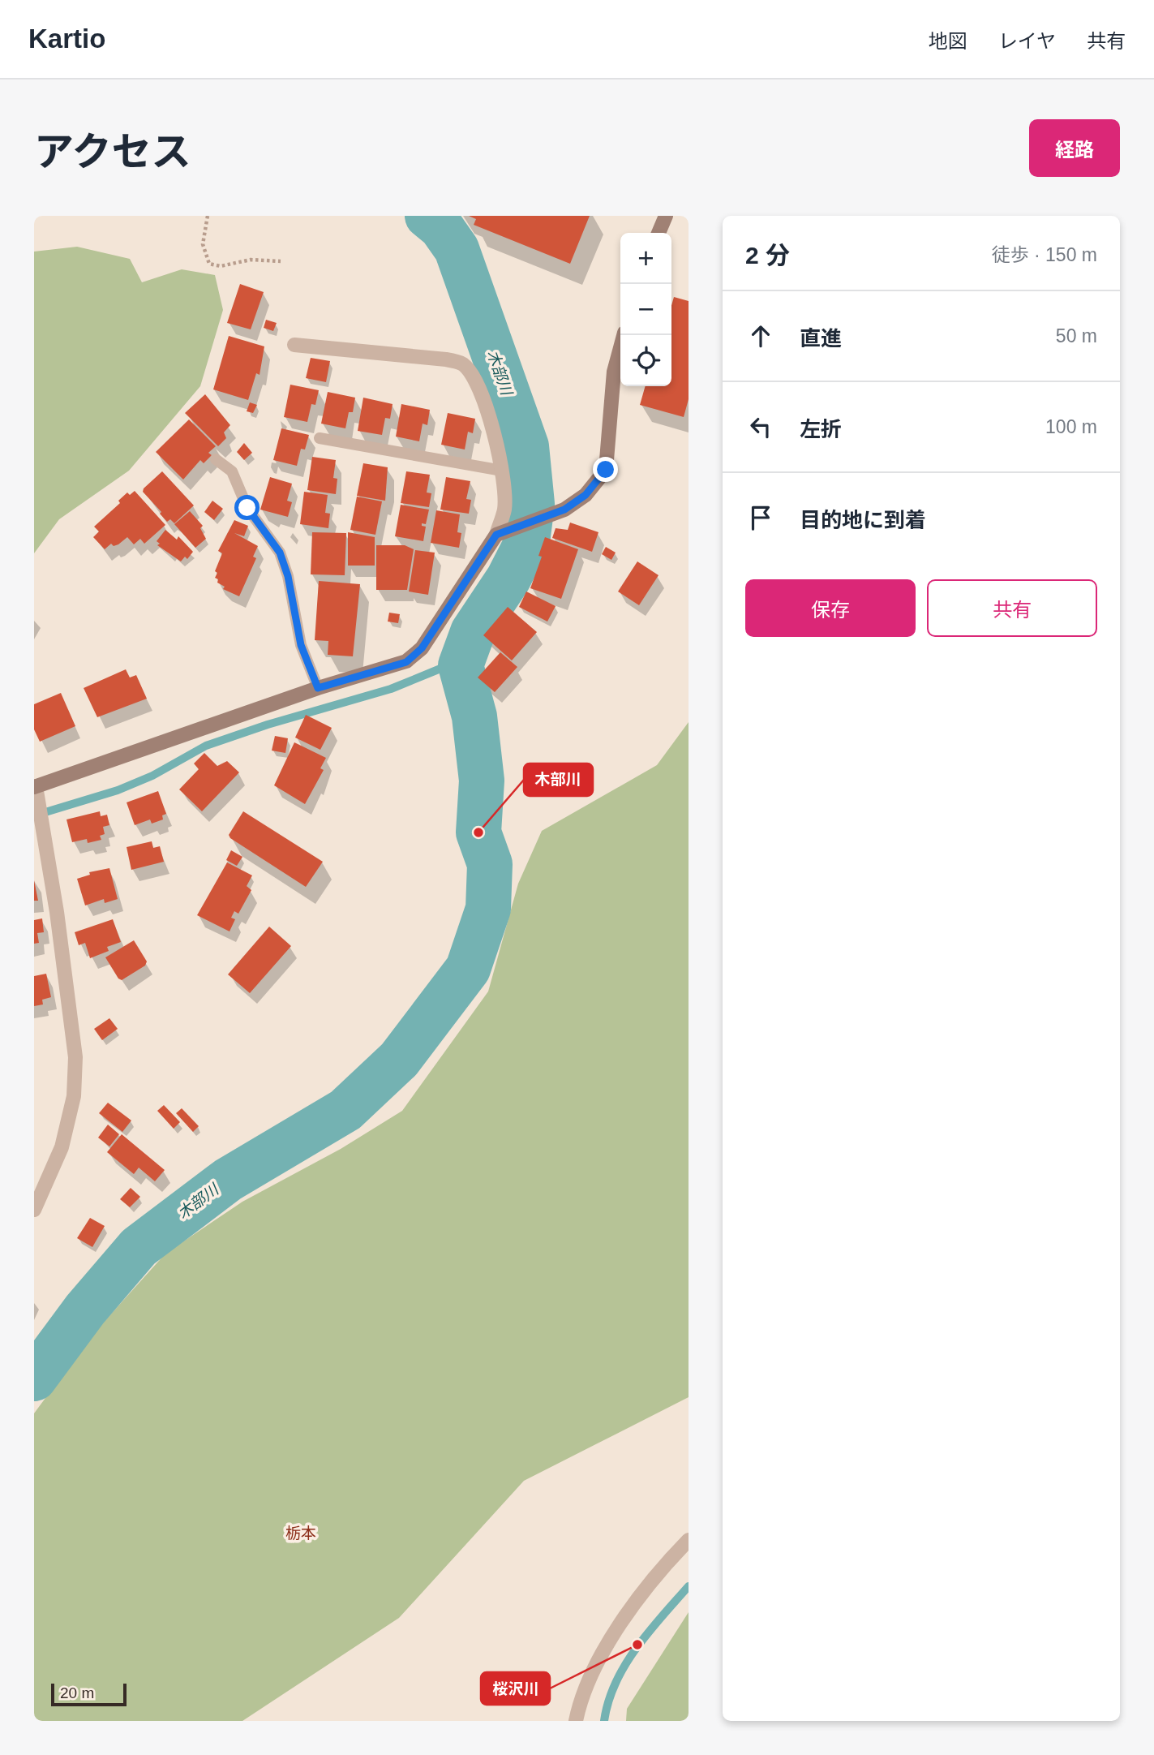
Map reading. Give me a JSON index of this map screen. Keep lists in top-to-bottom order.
{
  "districts": ["栃本"],
  "water": ["木部川"],
  "places": ["木部川", "桜沢川"],
  "scale_bar": "20 m",
  "page": {
    "header": "Kartio",
    "nav": ["地図", "レイヤ", "共有"],
    "title": "アクセス",
    "buttons": [
      "経路",
      ["保存", "共有"]
    ],
    "heading": ["2 分", "徒歩 · 150 m"],
    "map_buttons": ["+", "−"],
    "list": [
      ["直進", "50 m"],
      ["左折", "100 m"],
      "目的地に到着"
    ],
    "scale": "20 m"
  }
}
